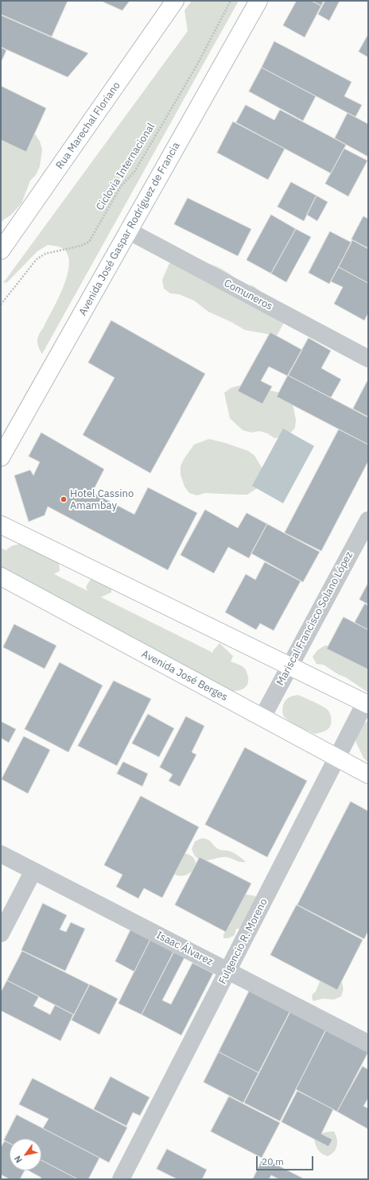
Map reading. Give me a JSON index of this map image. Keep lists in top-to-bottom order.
{
  "streets": {
    "main road": ["Rua Marechal Floriano", "Avenida José Gaspar Rodríguez de Francia", "Avenida José Berges"],
    "street": [
      "Comuneros",
      "Mariscal Francisco Solano López",
      "Fulgencio R. Moreno",
      "Isaac Álvarez"
    ],
    "path": ["Ciclovia Internacional"]
  },
  "crossings": [
    ["Avenida José Gaspar Rodríguez de Francia", "Comuneros"],
    ["Mariscal Francisco Solano López", "Avenida José Berges"],
    ["Avenida José Berges", "Fulgencio R. Moreno"],
    ["Fulgencio R. Moreno", "Isaac Álvarez"]
  ],
  "places": ["Hotel Cassino Amambay"],
  "scale_bar": "20 m",
  "north": "bottom left"
}
